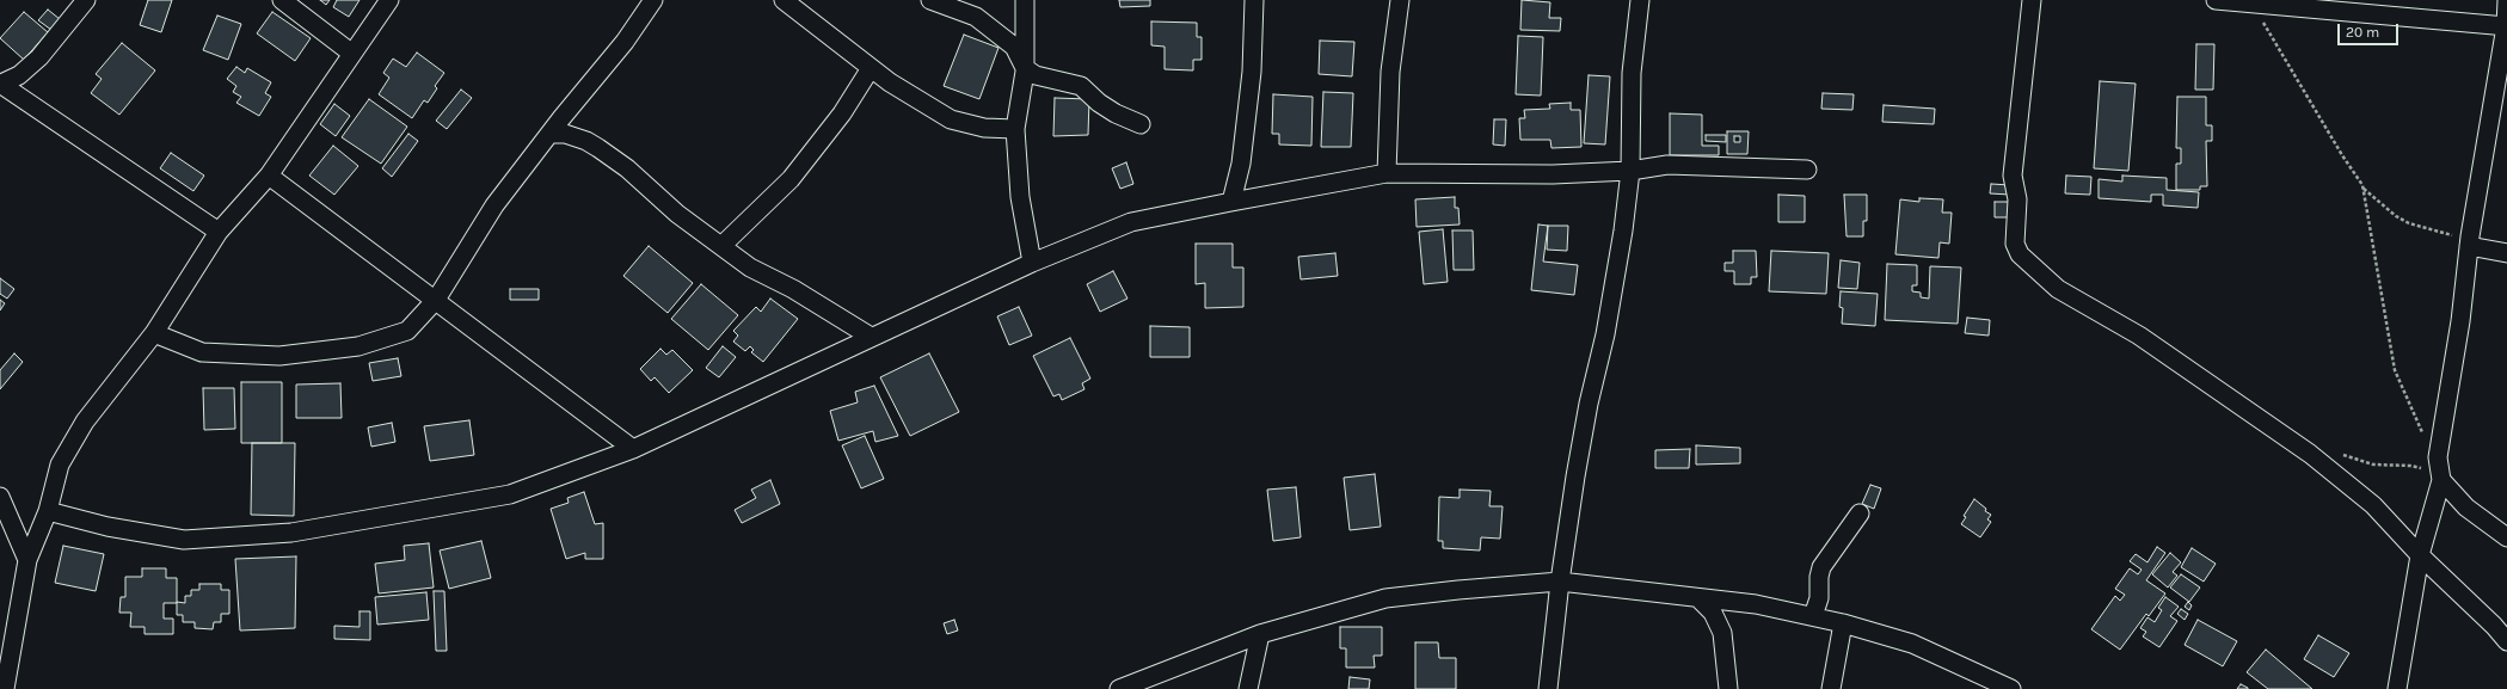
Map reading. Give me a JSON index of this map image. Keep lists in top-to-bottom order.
{
  "scale_bar": "20 m"
}
